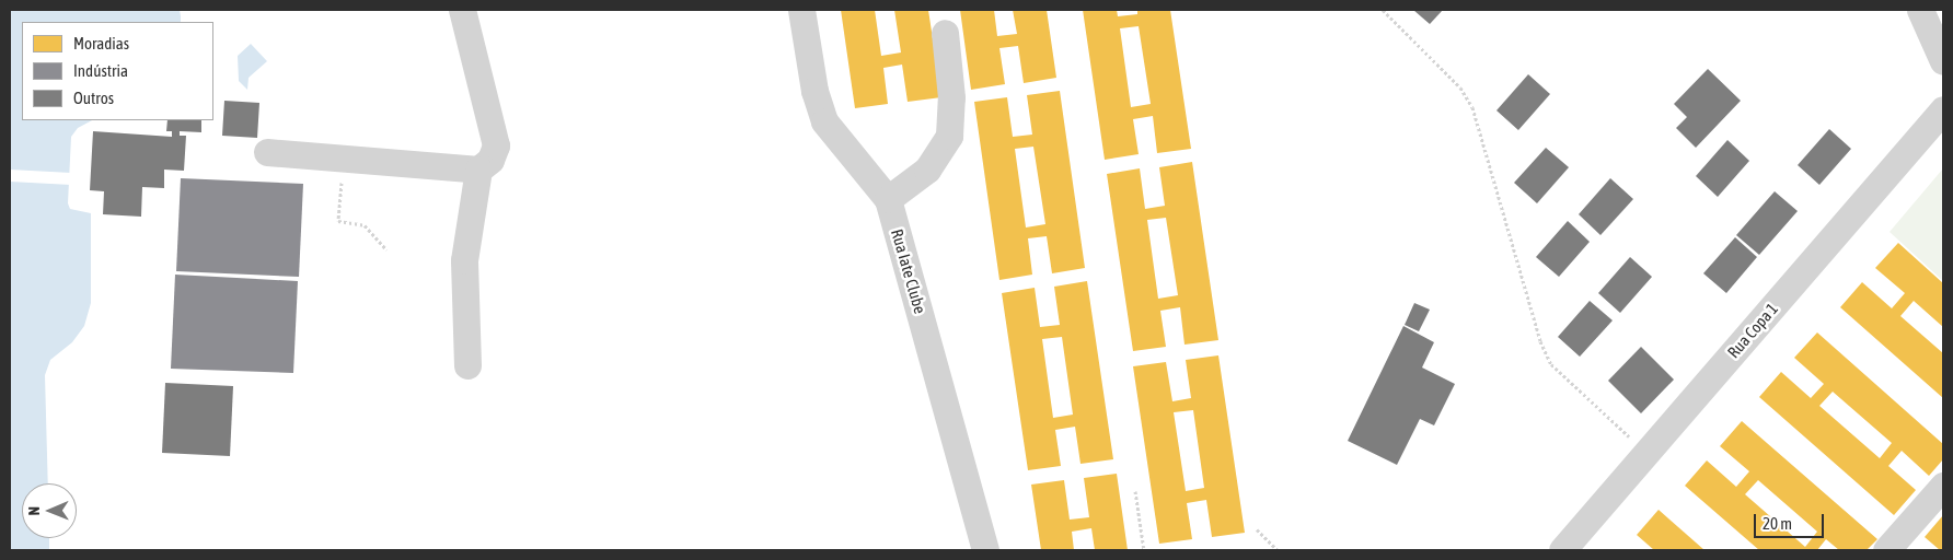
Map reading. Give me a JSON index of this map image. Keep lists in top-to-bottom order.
{
  "streets": {
    "street": ["Rua Iate Clube", "Rua Copa 1"]
  },
  "legend": ["Moradias", "Indústria", "Outros"],
  "scale_bar": "20 m",
  "north": "left"
}
